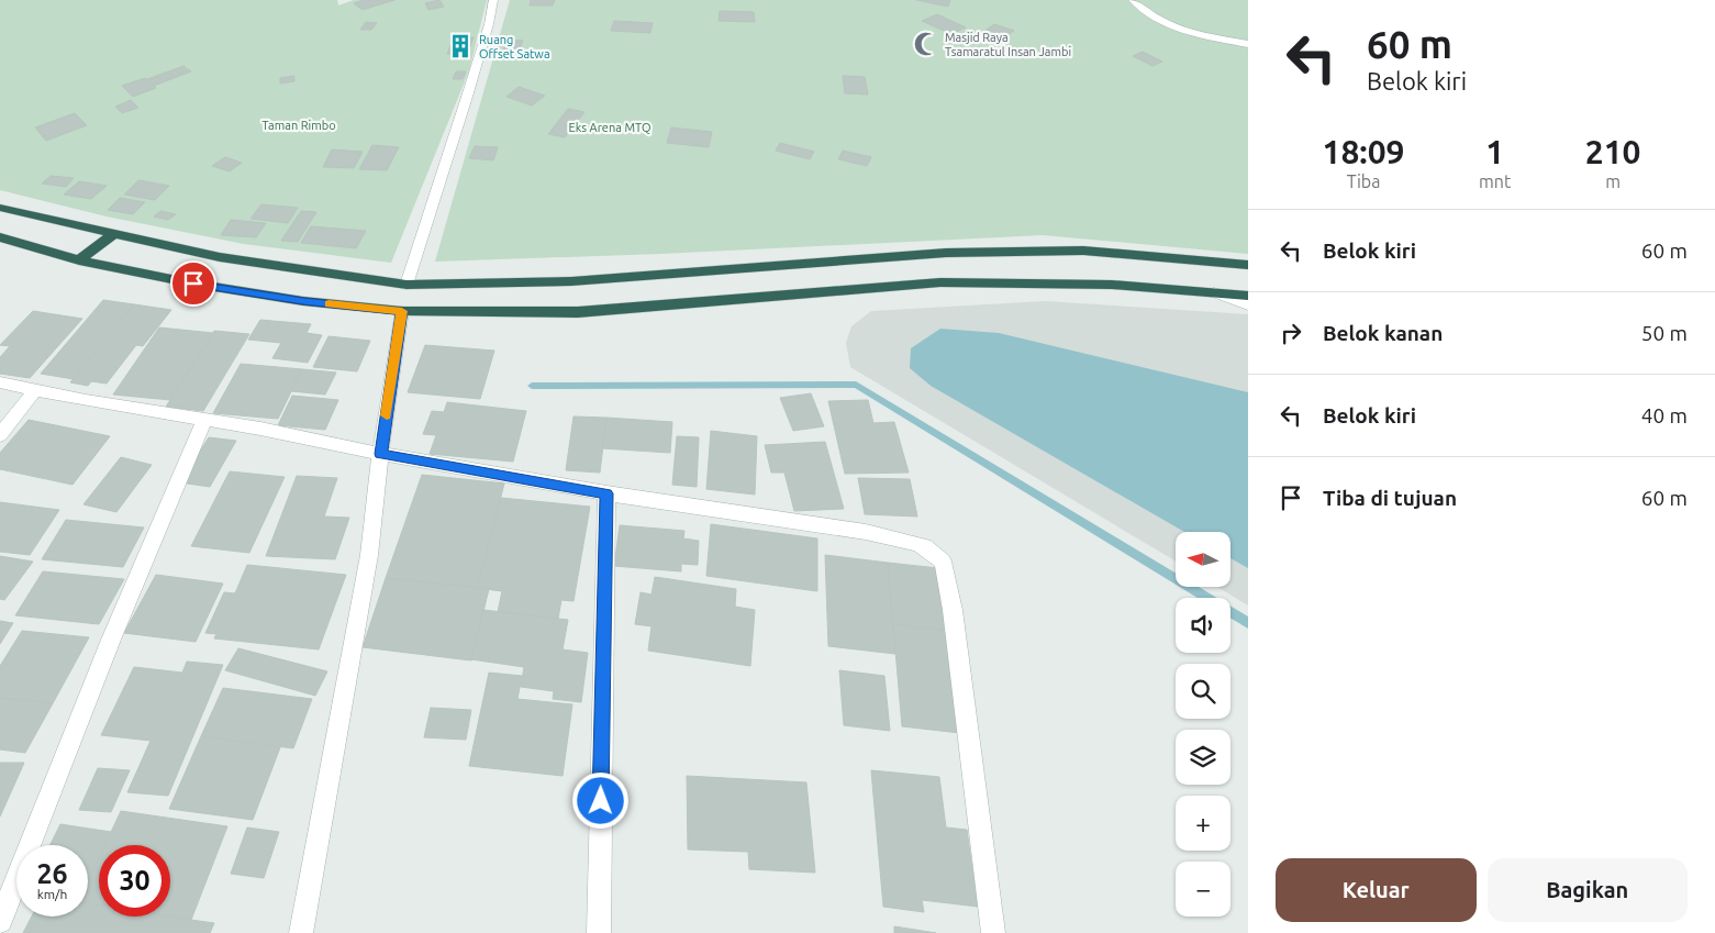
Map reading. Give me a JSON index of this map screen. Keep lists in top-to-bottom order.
{
  "parks": ["Taman Rimbo", "Eks Arena MTQ"],
  "places": {
    "mosque": ["Masjid Raya Tsamaratul Insan Jambi"],
    "building": ["Ruang Offset Satwa"]
  },
  "north": "left",
  "page": {
    "turn": ["60 m", "Belok kiri"],
    "eta": [
      "18:09",
      "Tiba",
      "1",
      "mnt",
      "210",
      "m"
    ],
    "list": [
      {
        "name": "Belok kiri",
        "value": "60 m"
      },
      {
        "name": "Belok kanan",
        "value": "50 m"
      },
      {
        "name": "Belok kiri",
        "value": "40 m"
      },
      {
        "name": "Tiba di tujuan",
        "value": "60 m"
      }
    ],
    "map_buttons": ["+", "−"],
    "speed": "26 km/h",
    "limit": "30",
    "buttons": ["Keluar", "Bagikan"]
  }
}
